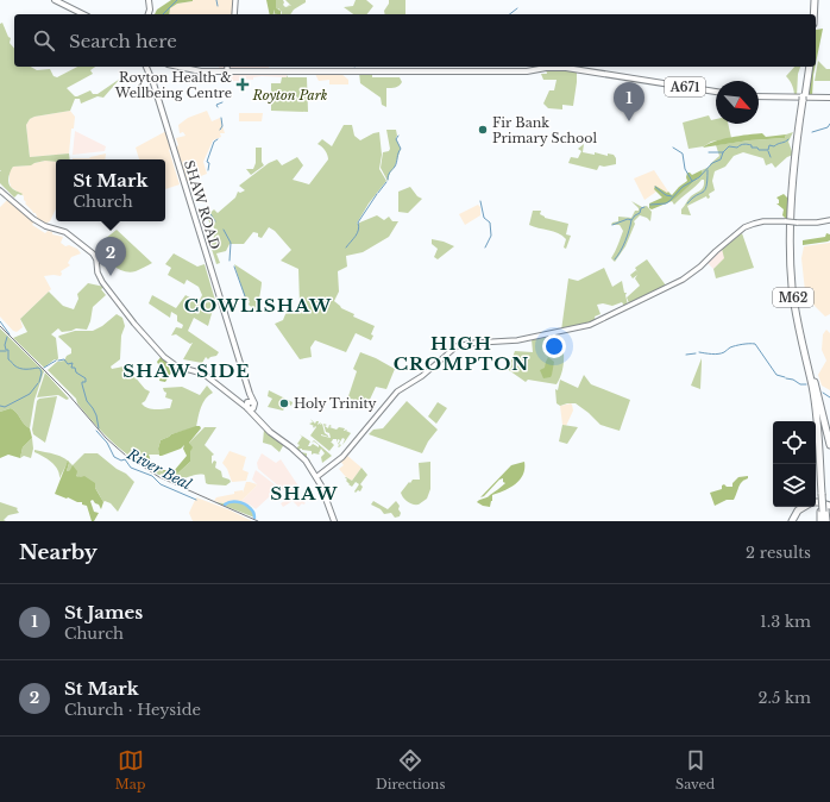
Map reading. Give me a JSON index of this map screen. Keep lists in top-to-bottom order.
{
  "streets": {
    "highway": ["M62"],
    "main road": ["A671", "SHAW ROAD"]
  },
  "districts": [
    "COWLISHAW",
    "HIGH CROMPTON",
    "SHAW SIDE",
    "SHAW"
  ],
  "water": ["River Beal"],
  "parks": ["Royton Park"],
  "places": {
    "health": ["Royton Health & Wellbeing Centre"],
    "other": ["Fir Bank Primary School", "Holy Trinity"]
  },
  "north": "bottom right",
  "page": {
    "search": "Search here",
    "pins": ["1", "2"],
    "popup": ["St Mark", "Church"],
    "heading": ["Nearby", "2 results"],
    "list": [
      {
        "mark": "1",
        "name": "St James",
        "note": "Church",
        "value": "1.3 km"
      },
      {
        "mark": "2",
        "name": "St Mark",
        "note": "Church · Heyside",
        "value": "2.5 km"
      }
    ],
    "nav": ["Map", "Directions", "Saved"]
  }
}
